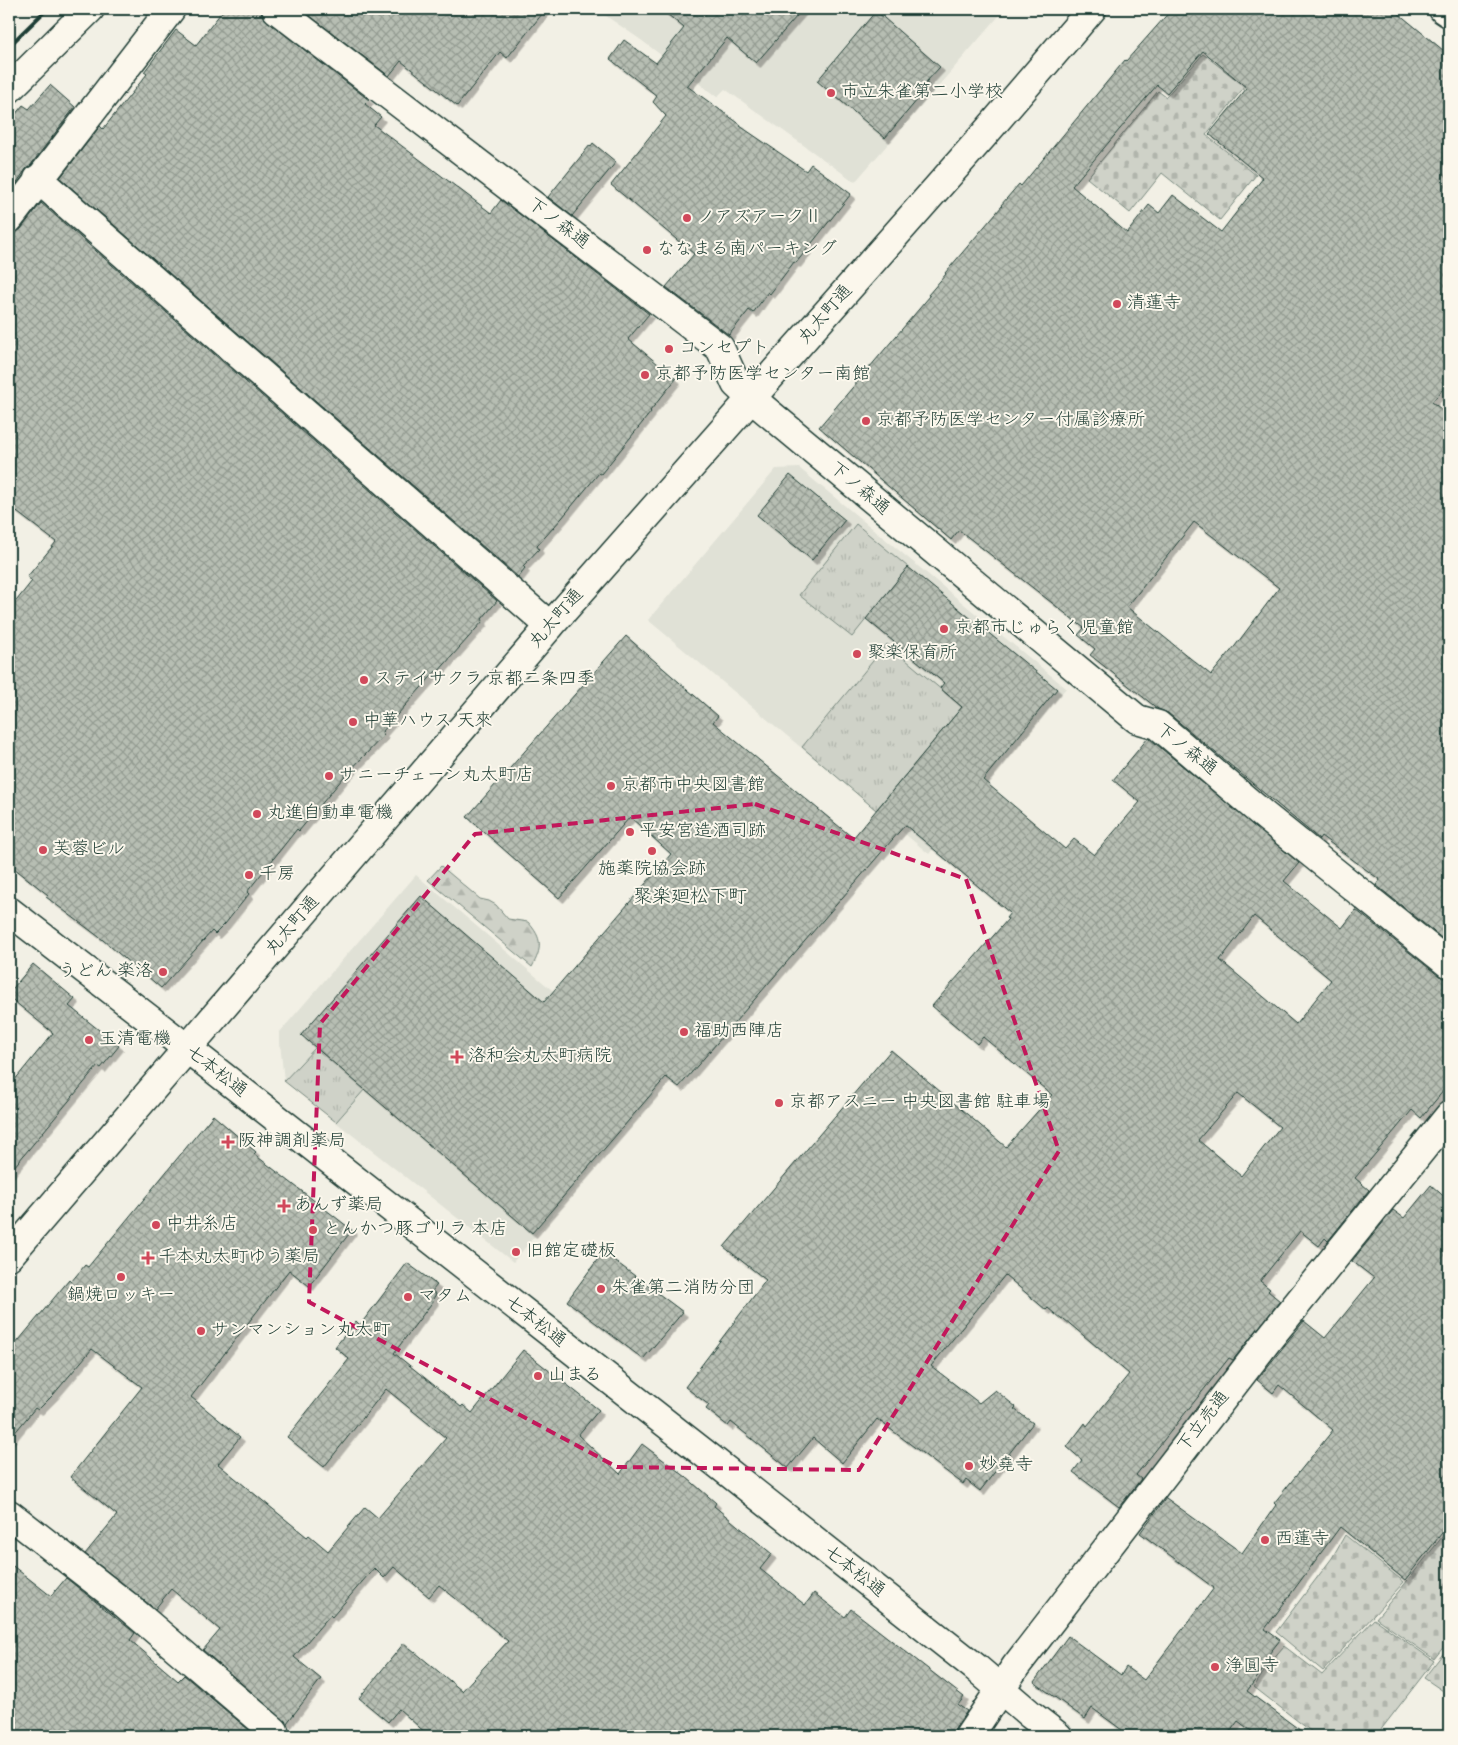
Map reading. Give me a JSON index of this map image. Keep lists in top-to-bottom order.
{
  "streets": {
    "street": [
      "下ノ森通",
      "丸太町通",
      "七本松通",
      "下立売通"
    ]
  },
  "crossings": [
    ["下ノ森通", "丸太町通"],
    ["丸太町通", "七本松通"],
    ["七本松通", "下立売通"]
  ],
  "districts": ["聚楽廻松下町"],
  "places": {
    "other": [
      "市立朱雀第二小学校",
      "ノアズアークⅡ",
      "ななまる南パーキング",
      "清蓮寺",
      "コンセプト",
      "京都予防医学センター南館",
      "京都予防医学センター付属診療所",
      "京都市じゅらく児童館",
      "聚楽保育所",
      "ステイサクラ 京都二条四季",
      "中華ハウス 天來",
      "サニーチェーン丸太町店",
      "京都市中央図書館",
      "丸進自動車電機",
      "平安宮造酒司跡",
      "芙蓉ビル",
      "施薬院協会跡",
      "千房",
      "うどん 楽洛",
      "福助西陣店",
      "玉清電機",
      "京都アスニー 中央図書館 駐車場",
      "中井糸店",
      "とんかつ豚ゴリラ 本店",
      "旧館定礎板",
      "鍋焼ロッキー",
      "朱雀第二消防分団",
      "マタム",
      "サンマンション丸太町",
      "山まる",
      "妙堯寺",
      "西蓮寺",
      "浄圓寺"
    ],
    "health": [
      "洛和会丸太町病院",
      "阪神調剤薬局",
      "あんず薬局",
      "千本丸太町ゆう薬局"
    ]
  }
}
